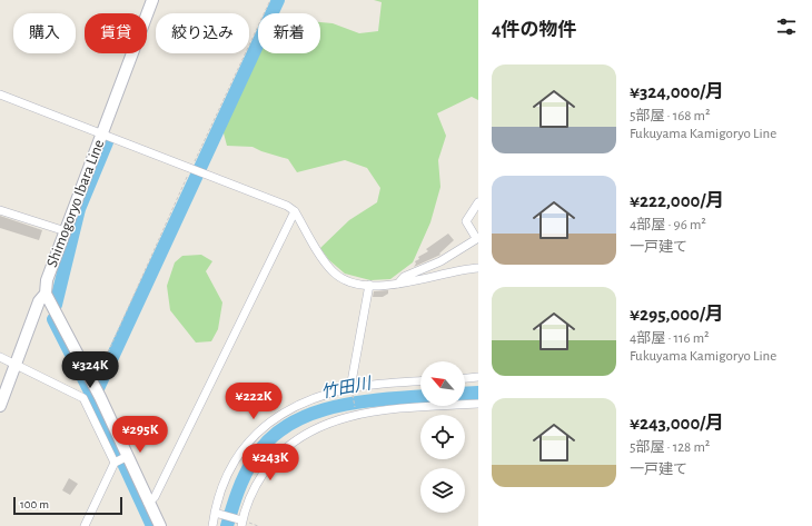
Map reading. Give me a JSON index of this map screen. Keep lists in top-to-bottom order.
{
  "streets": {
    "main road": ["Shimogoryo Ibara Line"]
  },
  "water": ["竹田川"],
  "scale_bar": "100 m",
  "north": "top left",
  "page": {
    "heading": "4件の物件",
    "chip": [
      "購入",
      "賃貸",
      "絞り込み",
      "新着"
    ],
    "list": [
      {
        "name": "¥324,000/月",
        "note": "5部屋 · 168 m² · Fukuyama Kamigoryo Line"
      },
      {
        "name": "¥222,000/月",
        "note": "4部屋 · 96 m² · 一戸建て"
      },
      {
        "name": "¥295,000/月",
        "note": "4部屋 · 116 m² · Fukuyama Kamigoryo Line"
      },
      {
        "name": "¥243,000/月",
        "note": "5部屋 · 128 m² · 一戸建て"
      }
    ],
    "price": [
      "¥324K",
      "¥222K",
      "¥295K",
      "¥243K"
    ],
    "scale": "100 m"
  }
}
